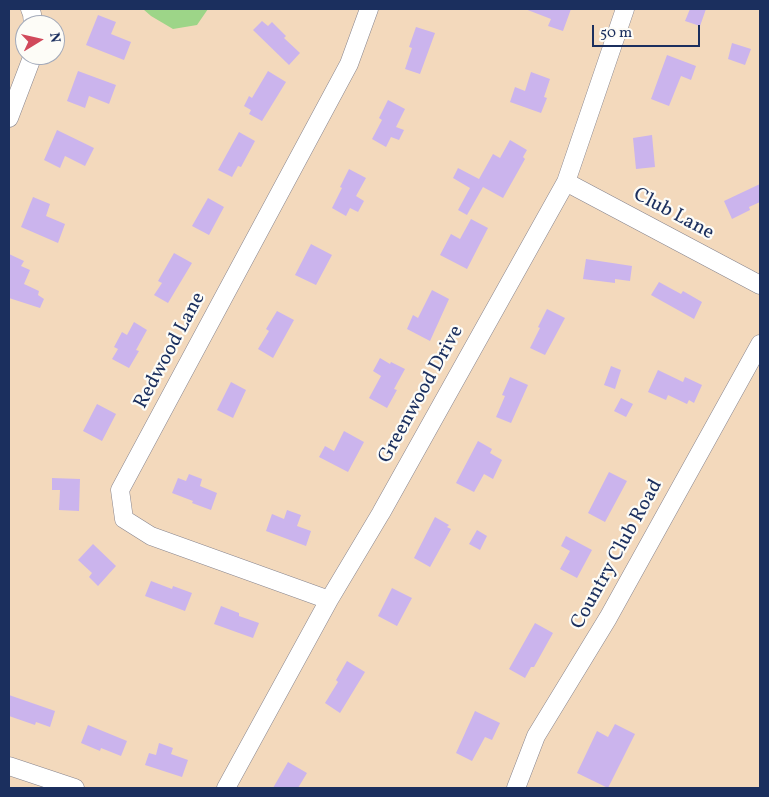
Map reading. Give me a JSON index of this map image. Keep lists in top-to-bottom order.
{
  "streets": {
    "street": [
      "Club Lane",
      "Redwood Lane",
      "Greenwood Drive",
      "Country Club Road"
    ]
  },
  "crossings": [
    ["Club Lane", "Greenwood Drive"],
    ["Redwood Lane", "Greenwood Drive"]
  ],
  "scale_bar": "50 m",
  "north": "right"
}
